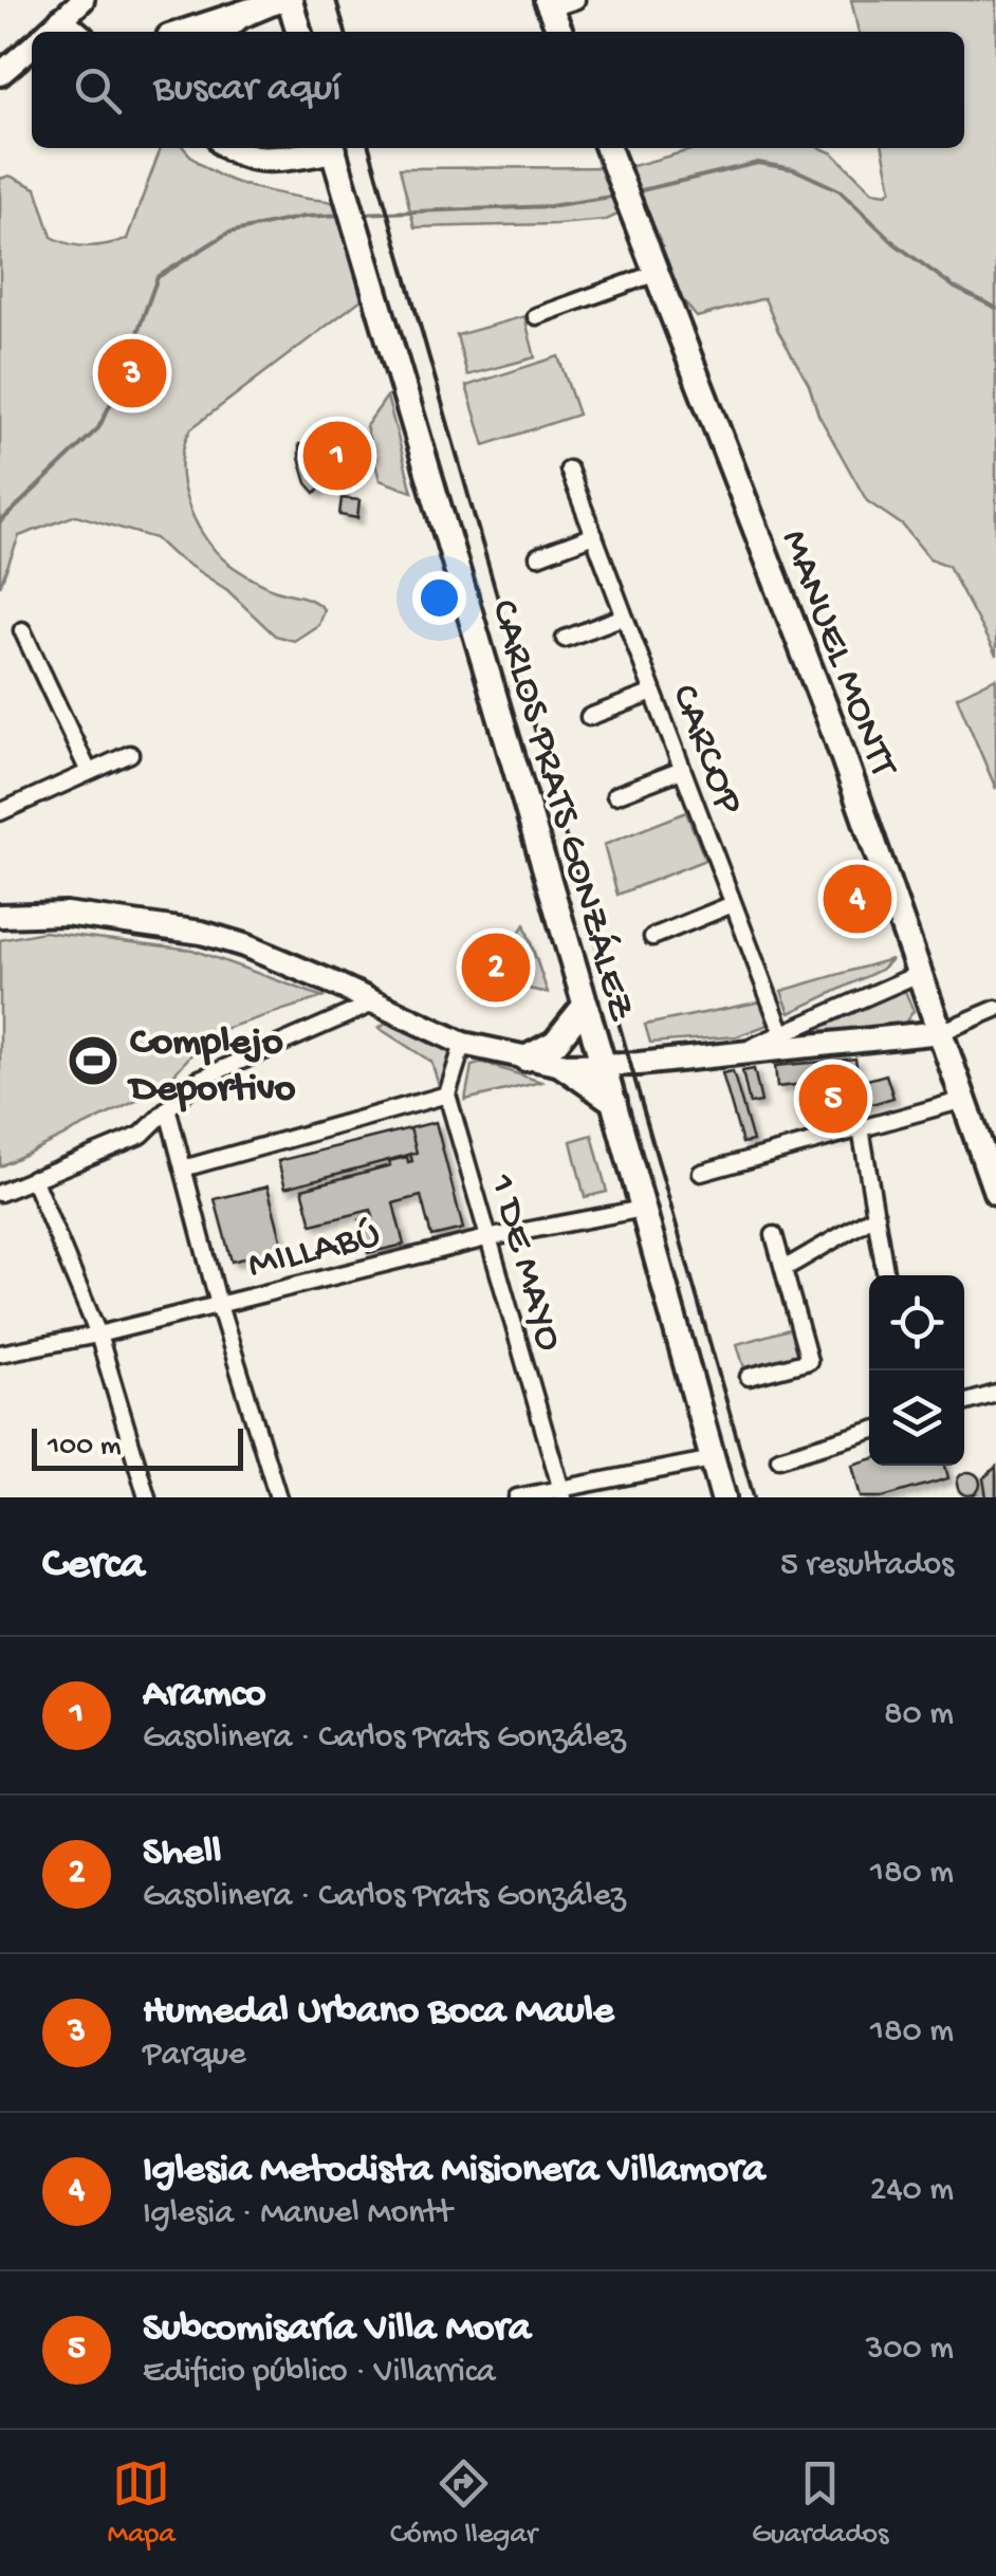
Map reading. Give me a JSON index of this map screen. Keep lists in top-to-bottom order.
{
  "streets": {
    "main road": ["MANUEL MONTT", "CARLOS PRATS GONZÁLEZ"],
    "street": ["CARCOP", "MILLABÚ", "1 DE MAYO"]
  },
  "crossings": [
    ["CARLOS PRATS GONZÁLEZ", "MILLABÚ"],
    ["MILLABÚ", "1 DE MAYO"]
  ],
  "places": {
    "sports": ["Complejo Deportivo"]
  },
  "scale_bar": "100 m",
  "page": {
    "search": "Buscar aquí",
    "pins": [
      "3",
      "1",
      "4",
      "2",
      "5"
    ],
    "scale": "100 m",
    "heading": ["Cerca", "5 resultados"],
    "list": [
      {
        "mark": "1",
        "name": "Aramco",
        "note": "Gasolinera · Carlos Prats González",
        "value": "80 m"
      },
      {
        "mark": "2",
        "name": "Shell",
        "note": "Gasolinera · Carlos Prats González",
        "value": "180 m"
      },
      {
        "mark": "3",
        "name": "Humedal Urbano Boca Maule",
        "note": "Parque",
        "value": "180 m"
      },
      {
        "mark": "4",
        "name": "Iglesia Metodista Misionera Villamora",
        "note": "Iglesia · Manuel Montt",
        "value": "240 m"
      },
      {
        "mark": "5",
        "name": "Subcomisaría Villa Mora",
        "note": "Edificio público · Villarrica",
        "value": "300 m"
      }
    ],
    "nav": ["Mapa", "Cómo llegar", "Guardados"]
  }
}
